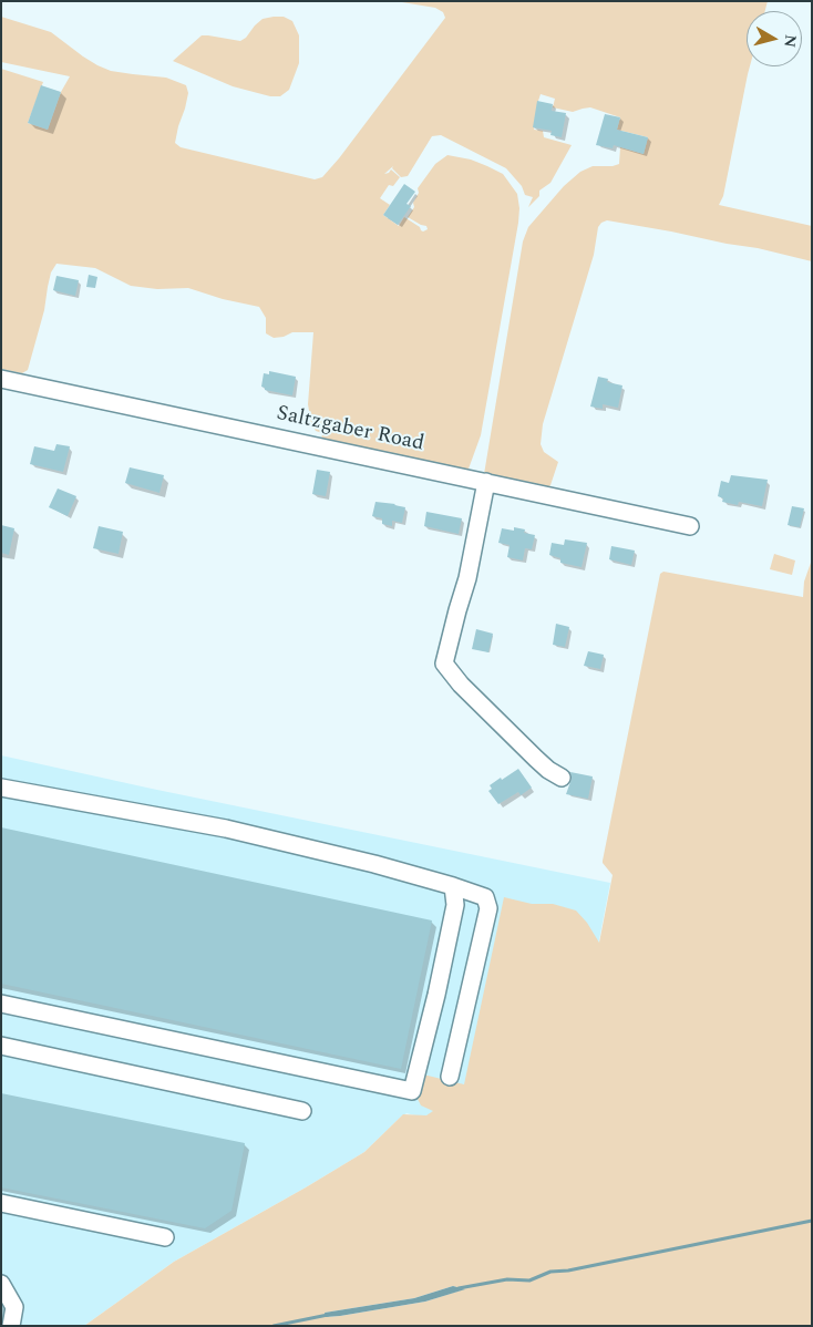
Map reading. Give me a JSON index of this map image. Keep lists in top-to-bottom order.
{
  "streets": {
    "street": ["Saltzgaber Road"]
  },
  "north": "right"
}
